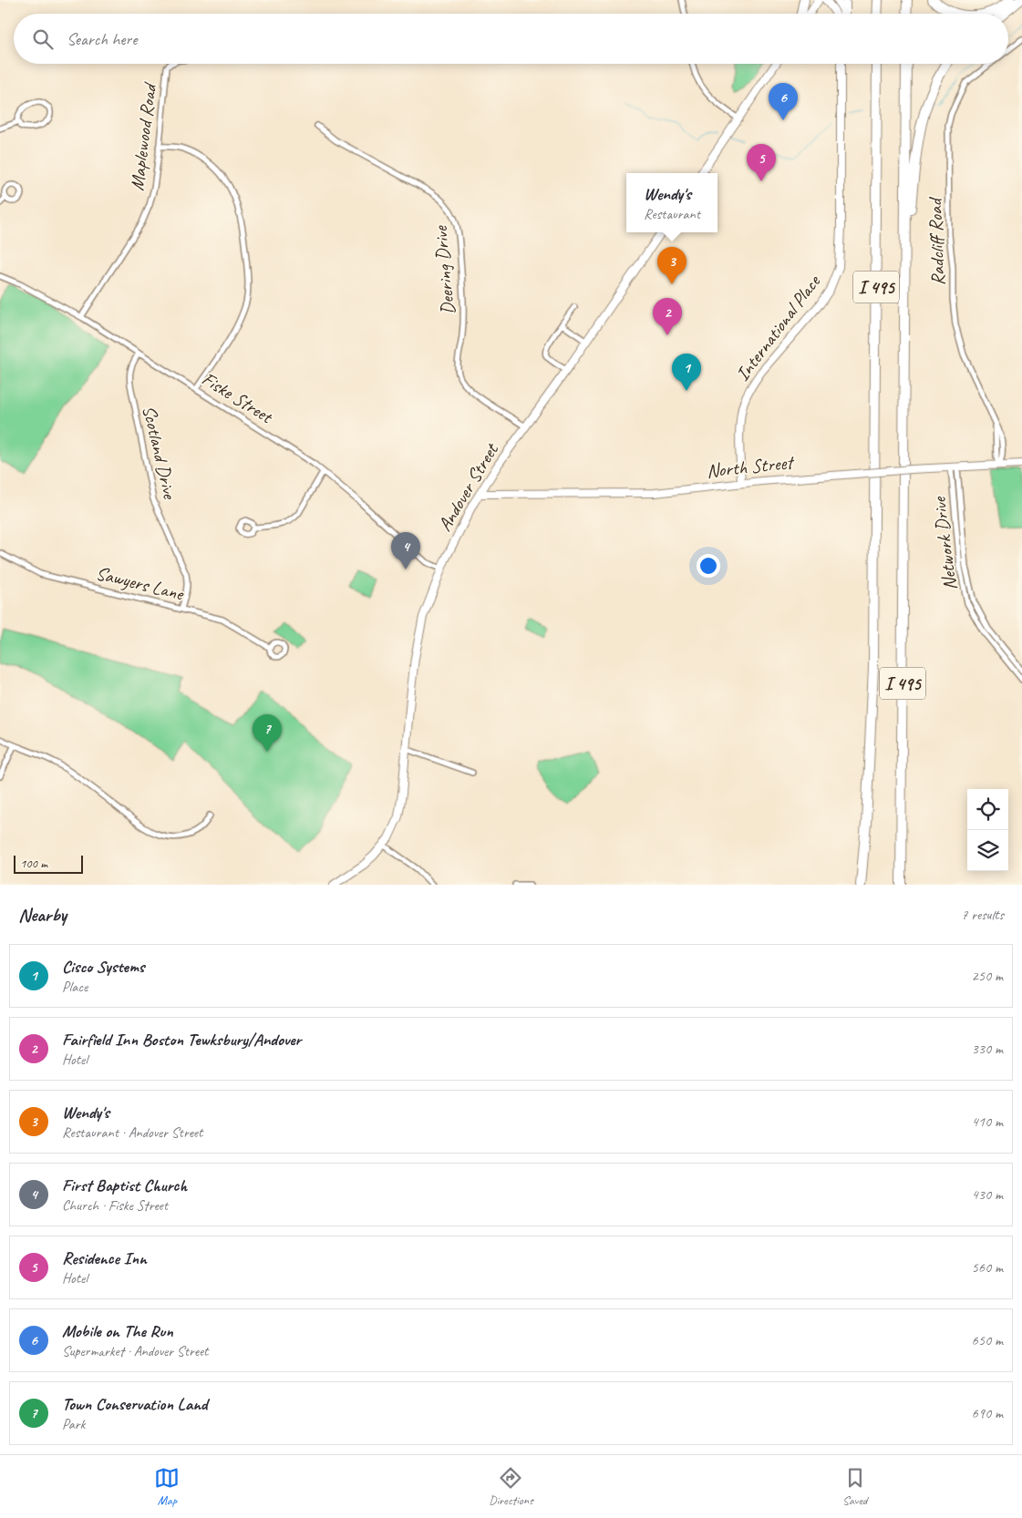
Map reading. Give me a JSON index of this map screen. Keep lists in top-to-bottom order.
{
  "streets": {
    "highway": ["I 495"],
    "main road": ["International Place", "North Street", "Andover Street"],
    "street": [
      "Maplewood Road",
      "Radcliff Road",
      "Deering Drive",
      "Fiske Street",
      "Scotland Drive",
      "Network Drive",
      "Sawyers Lane"
    ]
  },
  "crossings": [
    ["Maplewood Road", "Fiske Street"],
    ["Radcliff Road", "North Street"],
    ["Deering Drive", "Andover Street"],
    ["International Place", "North Street"],
    ["Fiske Street", "Scotland Drive"],
    ["Fiske Street", "Andover Street"],
    ["Scotland Drive", "Sawyers Lane"],
    ["North Street", "Andover Street"],
    ["North Street", "Network Drive"]
  ],
  "scale_bar": "100 m",
  "page": {
    "search": "Search here",
    "pins": [
      "6",
      "5",
      "3",
      "2",
      "1",
      "4",
      "7"
    ],
    "popup": ["Wendy's", "Restaurant"],
    "scale": "100 m",
    "heading": ["Nearby", "7 results"],
    "list": [
      {
        "mark": "1",
        "name": "Cisco Systems",
        "note": "Place",
        "value": "250 m"
      },
      {
        "mark": "2",
        "name": "Fairfield Inn Boston Tewksbury/Andover",
        "note": "Hotel",
        "value": "330 m"
      },
      {
        "mark": "3",
        "name": "Wendy's",
        "note": "Restaurant · Andover Street",
        "value": "410 m"
      },
      {
        "mark": "4",
        "name": "First Baptist Church",
        "note": "Church · Fiske Street",
        "value": "430 m"
      },
      {
        "mark": "5",
        "name": "Residence Inn",
        "note": "Hotel",
        "value": "560 m"
      },
      {
        "mark": "6",
        "name": "Mobile on The Run",
        "note": "Supermarket · Andover Street",
        "value": "650 m"
      },
      {
        "mark": "7",
        "name": "Town Conservation Land",
        "note": "Park",
        "value": "690 m"
      }
    ],
    "nav": ["Map", "Directions", "Saved"]
  }
}
